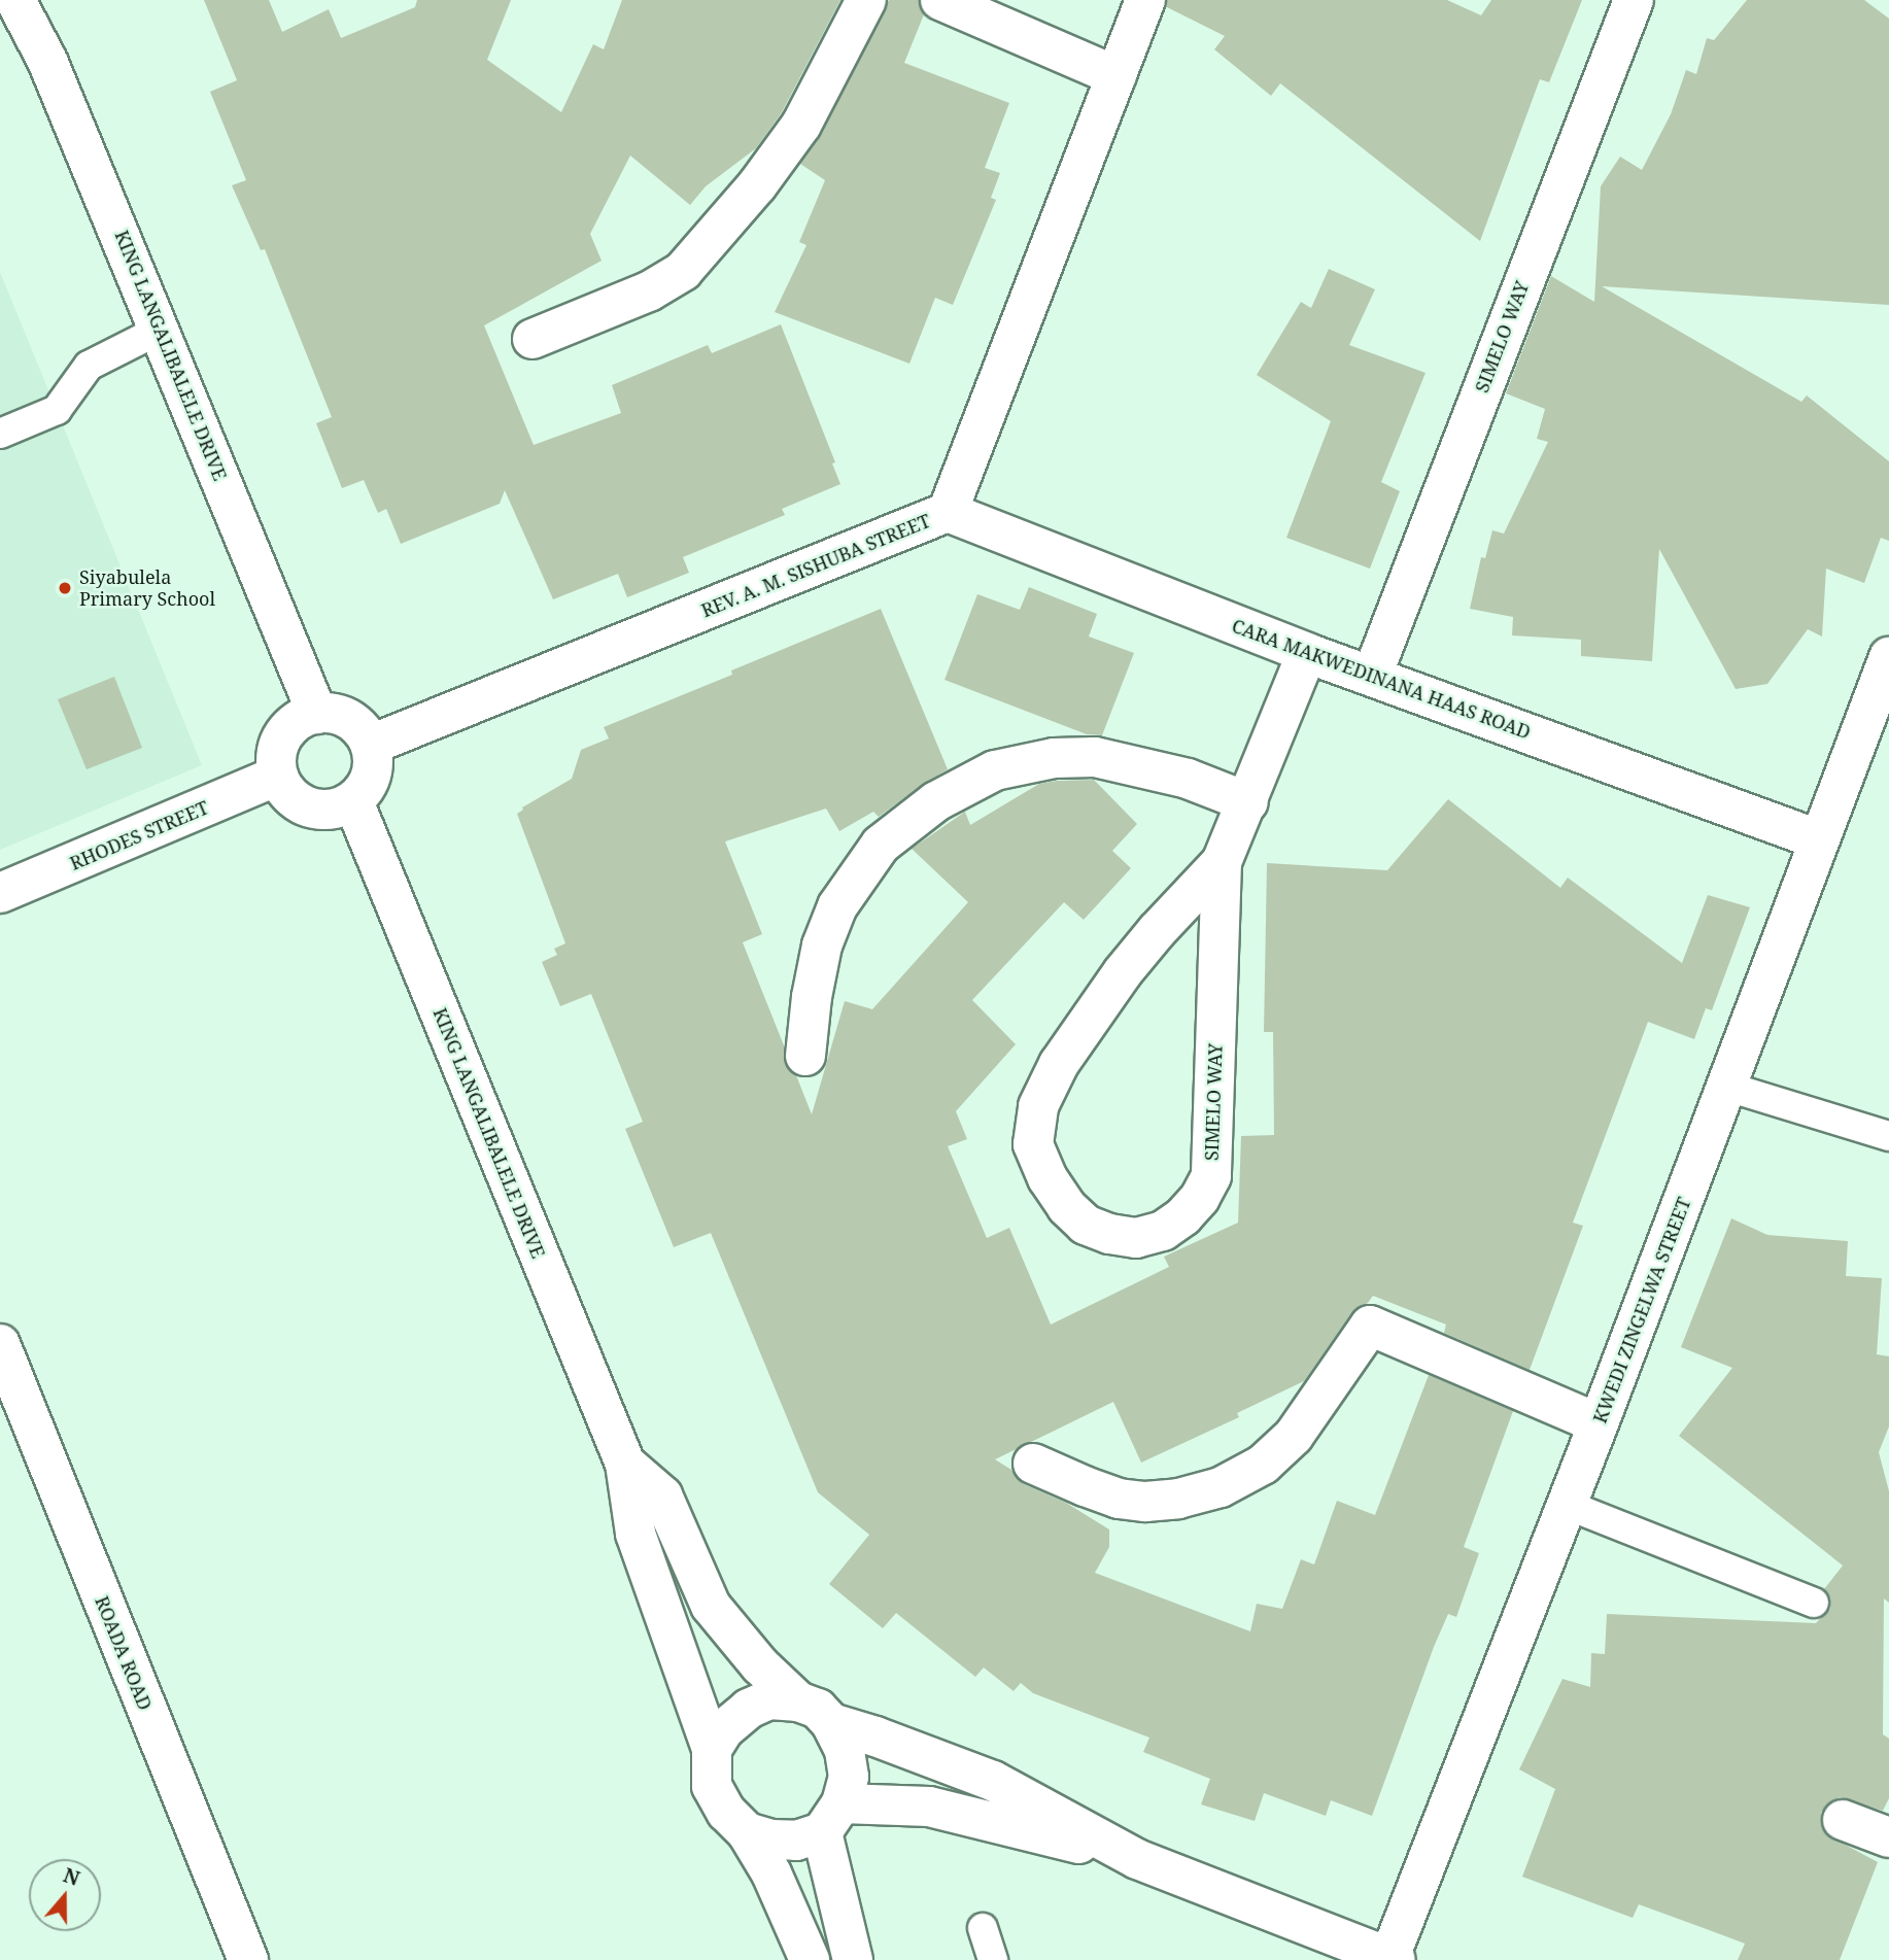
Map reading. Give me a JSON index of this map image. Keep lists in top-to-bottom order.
{
  "streets": {
    "street": [
      "SIMELO WAY",
      "KING LANGALIBALELE DRIVE",
      "REV. A. M. SISHUBA STREET",
      "CARA MAKWEDINANA HAAS ROAD",
      "RHODES STREET",
      "KWEDI ZINGELWA STREET",
      "ROADA ROAD"
    ]
  },
  "crossings": [
    ["SIMELO WAY", "CARA MAKWEDINANA HAAS ROAD"],
    ["KING LANGALIBALELE DRIVE", "REV. A. M. SISHUBA STREET"],
    ["KING LANGALIBALELE DRIVE", "RHODES STREET"],
    ["REV. A. M. SISHUBA STREET", "CARA MAKWEDINANA HAAS ROAD"],
    ["REV. A. M. SISHUBA STREET", "RHODES STREET"],
    ["CARA MAKWEDINANA HAAS ROAD", "KWEDI ZINGELWA STREET"]
  ],
  "places": ["Siyabulela Primary School"],
  "north": "top"
}
